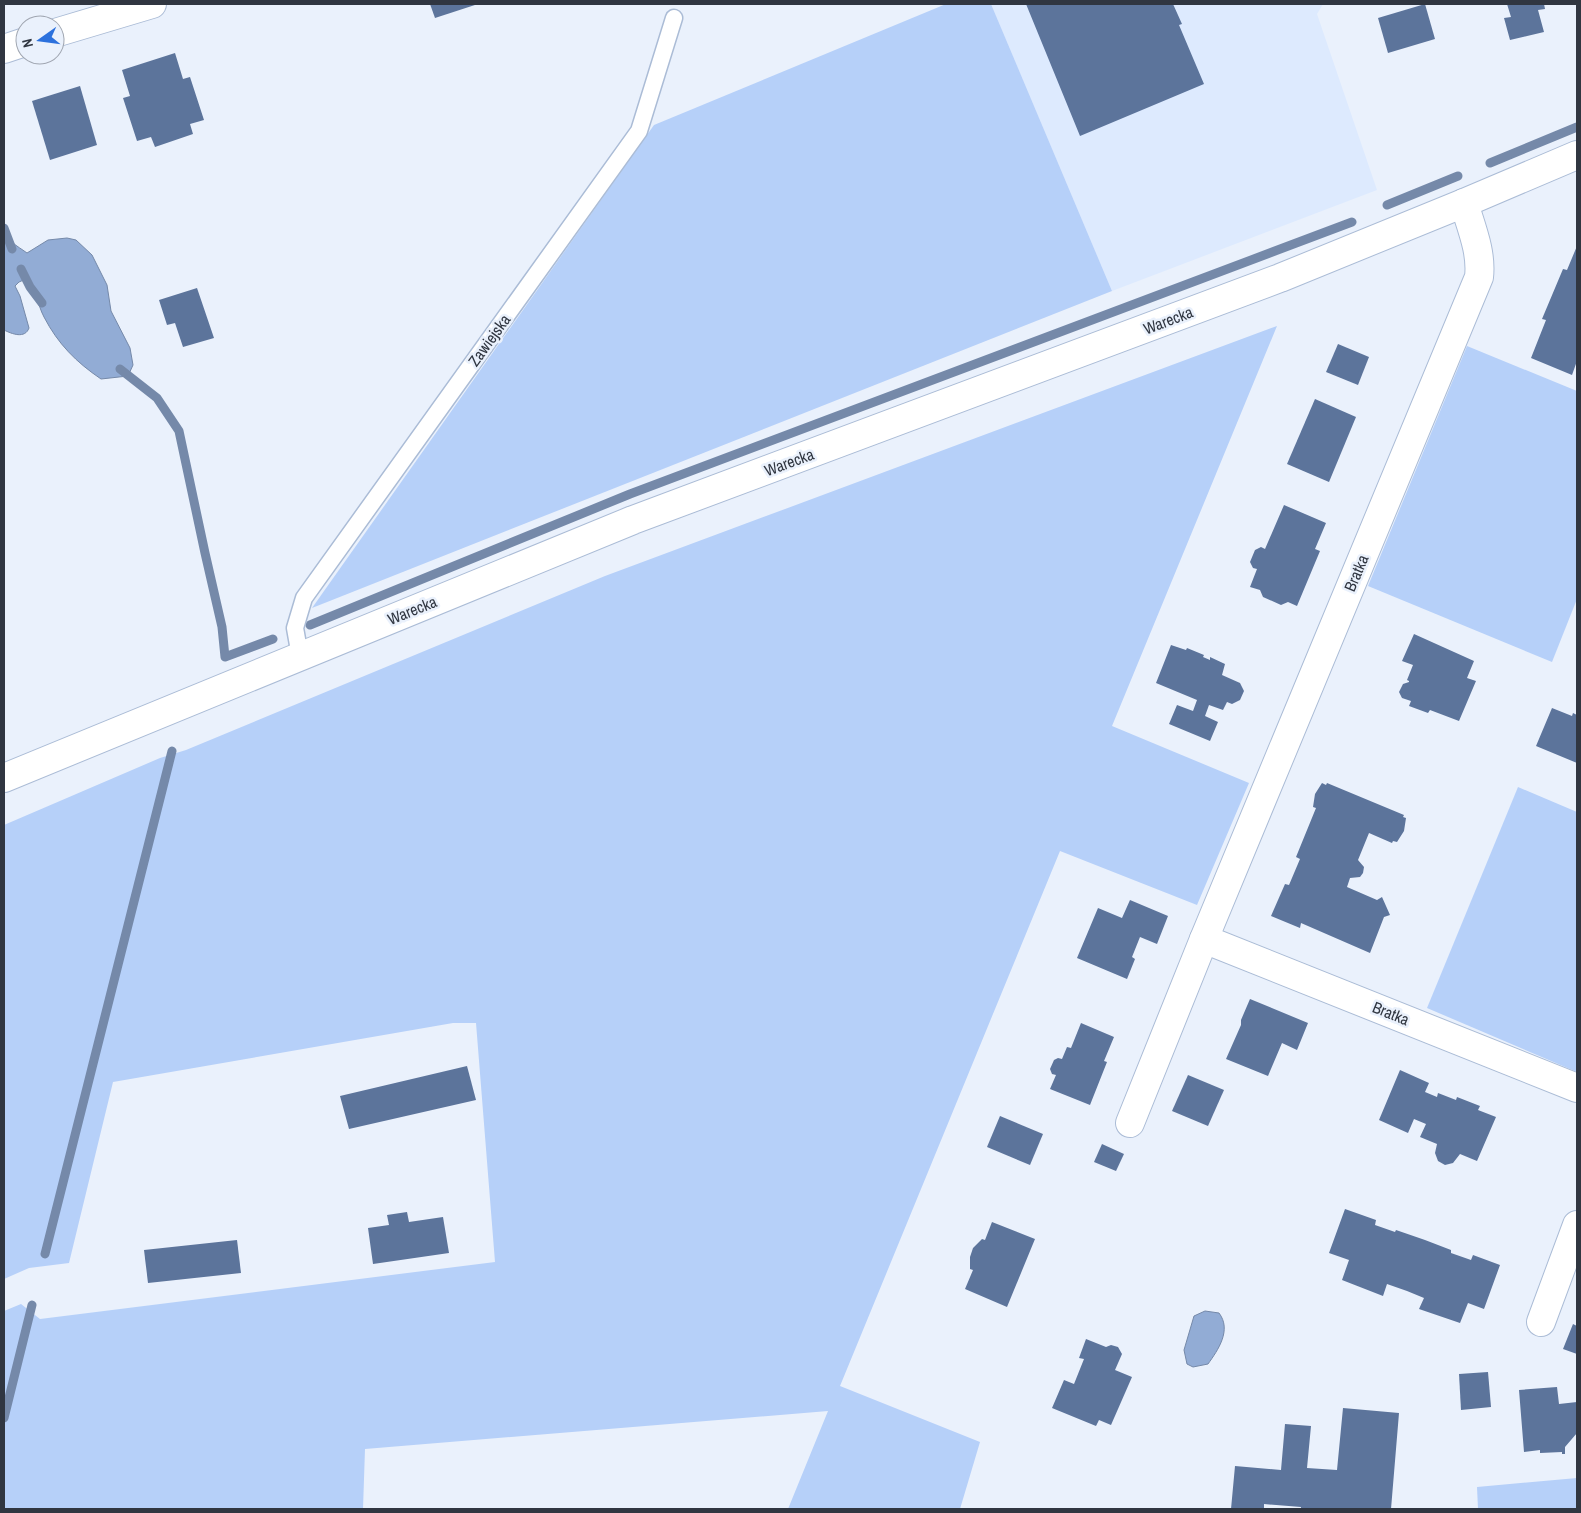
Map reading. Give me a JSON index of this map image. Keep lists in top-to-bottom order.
{
  "streets": {
    "street": ["Warecka", "Bratka"],
    "lane": ["Zawiejska"]
  },
  "crossings": [
    ["Warecka", "Zawiejska"],
    ["Warecka", "Bratka"]
  ],
  "north": "left"
}
